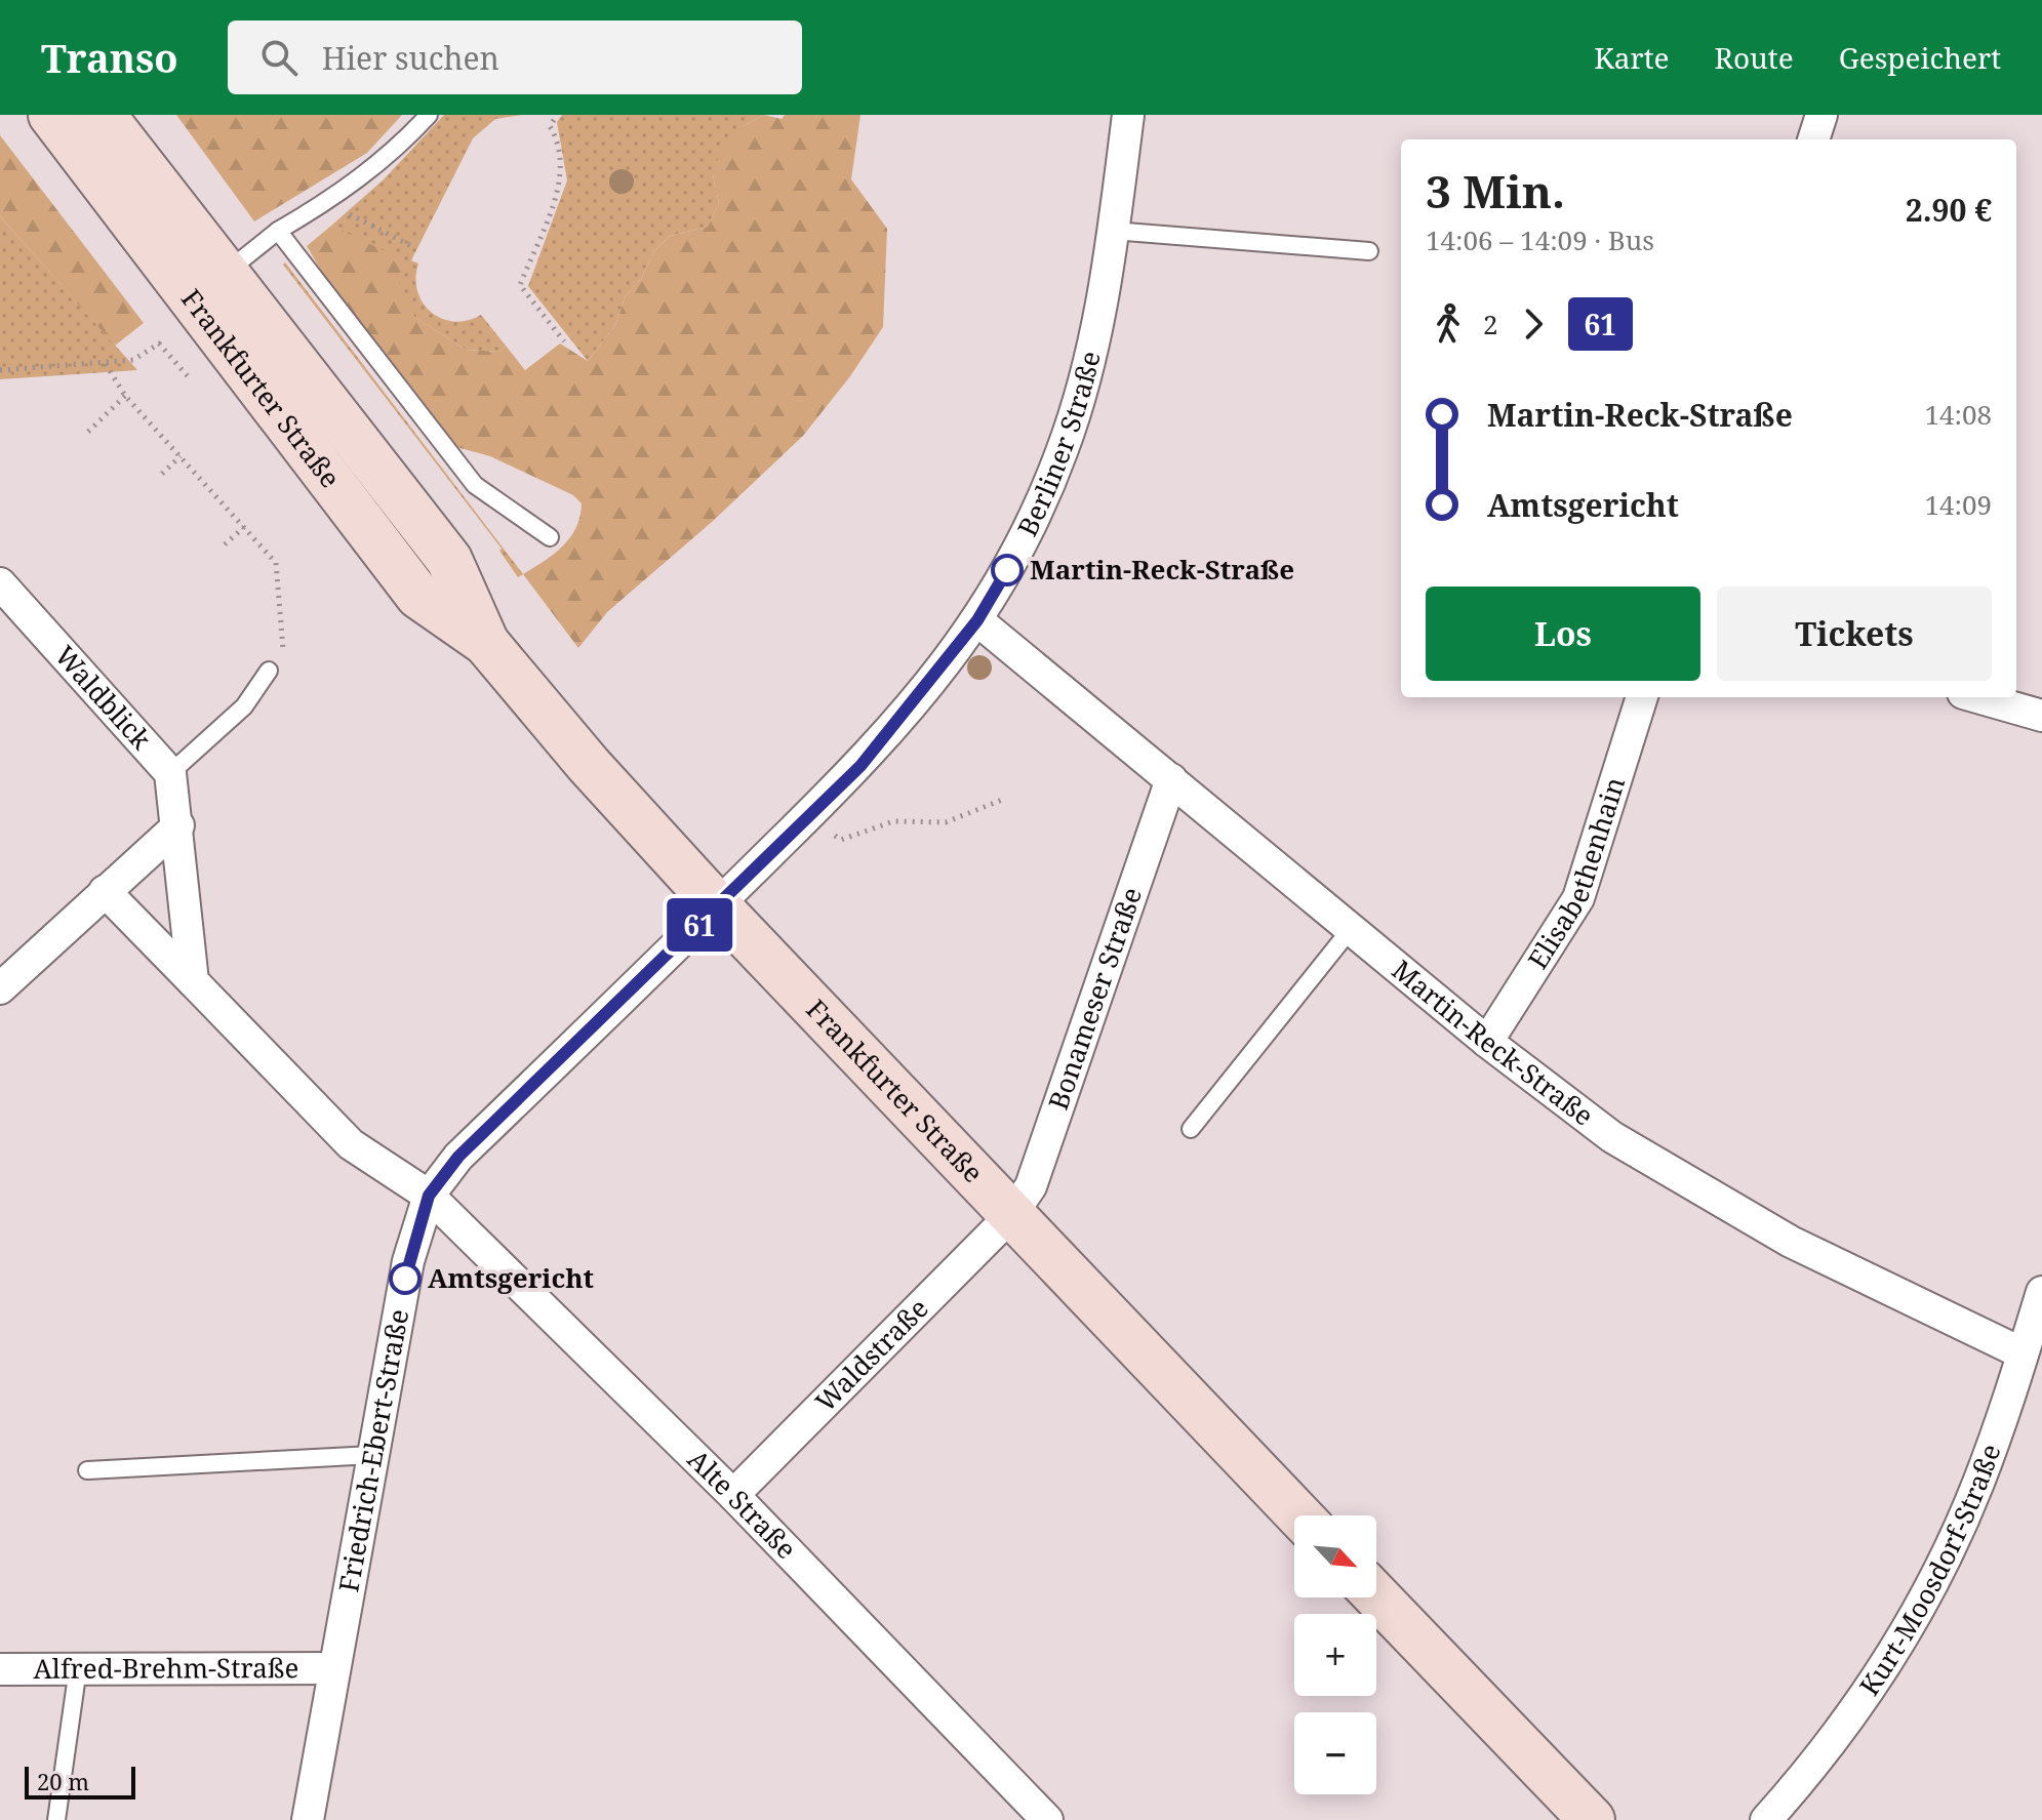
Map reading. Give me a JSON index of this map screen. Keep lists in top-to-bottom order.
{
  "streets": {
    "main road": ["Frankfurter Straße"],
    "street": [
      "Berliner Straße",
      "Waldblick",
      "Elisabethenhain",
      "Bonameser Straße",
      "Martin-Reck-Straße",
      "Waldstraße",
      "Friedrich-Ebert-Straße",
      "Alte Straße",
      "Kurt-Moosdorf-Straße",
      "Alfred-Brehm-Straße"
    ]
  },
  "crossings": [
    ["Frankfurter Straße", "Berliner Straße"],
    ["Frankfurter Straße", "Bonameser Straße"],
    ["Frankfurter Straße", "Waldstraße"],
    ["Frankfurter Straße", "Friedrich-Ebert-Straße"],
    ["Berliner Straße", "Martin-Reck-Straße"],
    ["Berliner Straße", "Friedrich-Ebert-Straße"],
    ["Waldblick", "Alte Straße"],
    ["Elisabethenhain", "Martin-Reck-Straße"],
    ["Bonameser Straße", "Martin-Reck-Straße"],
    ["Bonameser Straße", "Waldstraße"],
    ["Martin-Reck-Straße", "Kurt-Moosdorf-Straße"],
    ["Waldstraße", "Alte Straße"],
    ["Friedrich-Ebert-Straße", "Alte Straße"],
    ["Friedrich-Ebert-Straße", "Alfred-Brehm-Straße"]
  ],
  "places": ["Martin-Reck-Straße", "Amtsgericht"],
  "lines": ["bus line 61"],
  "scale_bar": "20 m",
  "north": "bottom right",
  "page": {
    "header": "Transo",
    "search": "Hier suchen",
    "nav": ["Karte", "Route", "Gespeichert"],
    "on_map": "61",
    "heading": ["3 Min.", "14:06 – 14:09 · Bus", "2.90 €"],
    "legs": ["2", "61"],
    "list": [
      {
        "name": "Martin-Reck-Straße",
        "value": "14:08"
      },
      {
        "name": "Amtsgericht",
        "value": "14:09"
      }
    ],
    "buttons": ["Los", "Tickets"],
    "map_buttons": ["+", "−"],
    "scale": "20 m"
  }
}
